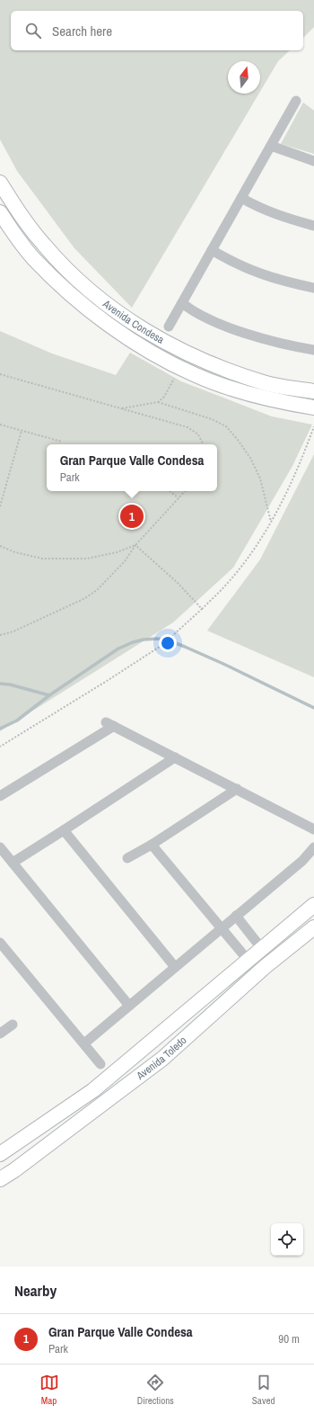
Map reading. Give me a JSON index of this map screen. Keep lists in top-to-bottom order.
{
  "streets": {
    "street": ["Avenida Condesa", "Avenida Toledo"]
  },
  "north": "top",
  "page": {
    "search": "Search here",
    "popup": ["Gran Parque Valle Condesa", "Park"],
    "pins": "1",
    "heading": "Nearby",
    "list": [
      {
        "mark": "1",
        "name": "Gran Parque Valle Condesa",
        "note": "Park",
        "value": "90 m"
      }
    ],
    "nav": ["Map", "Directions", "Saved"]
  }
}
